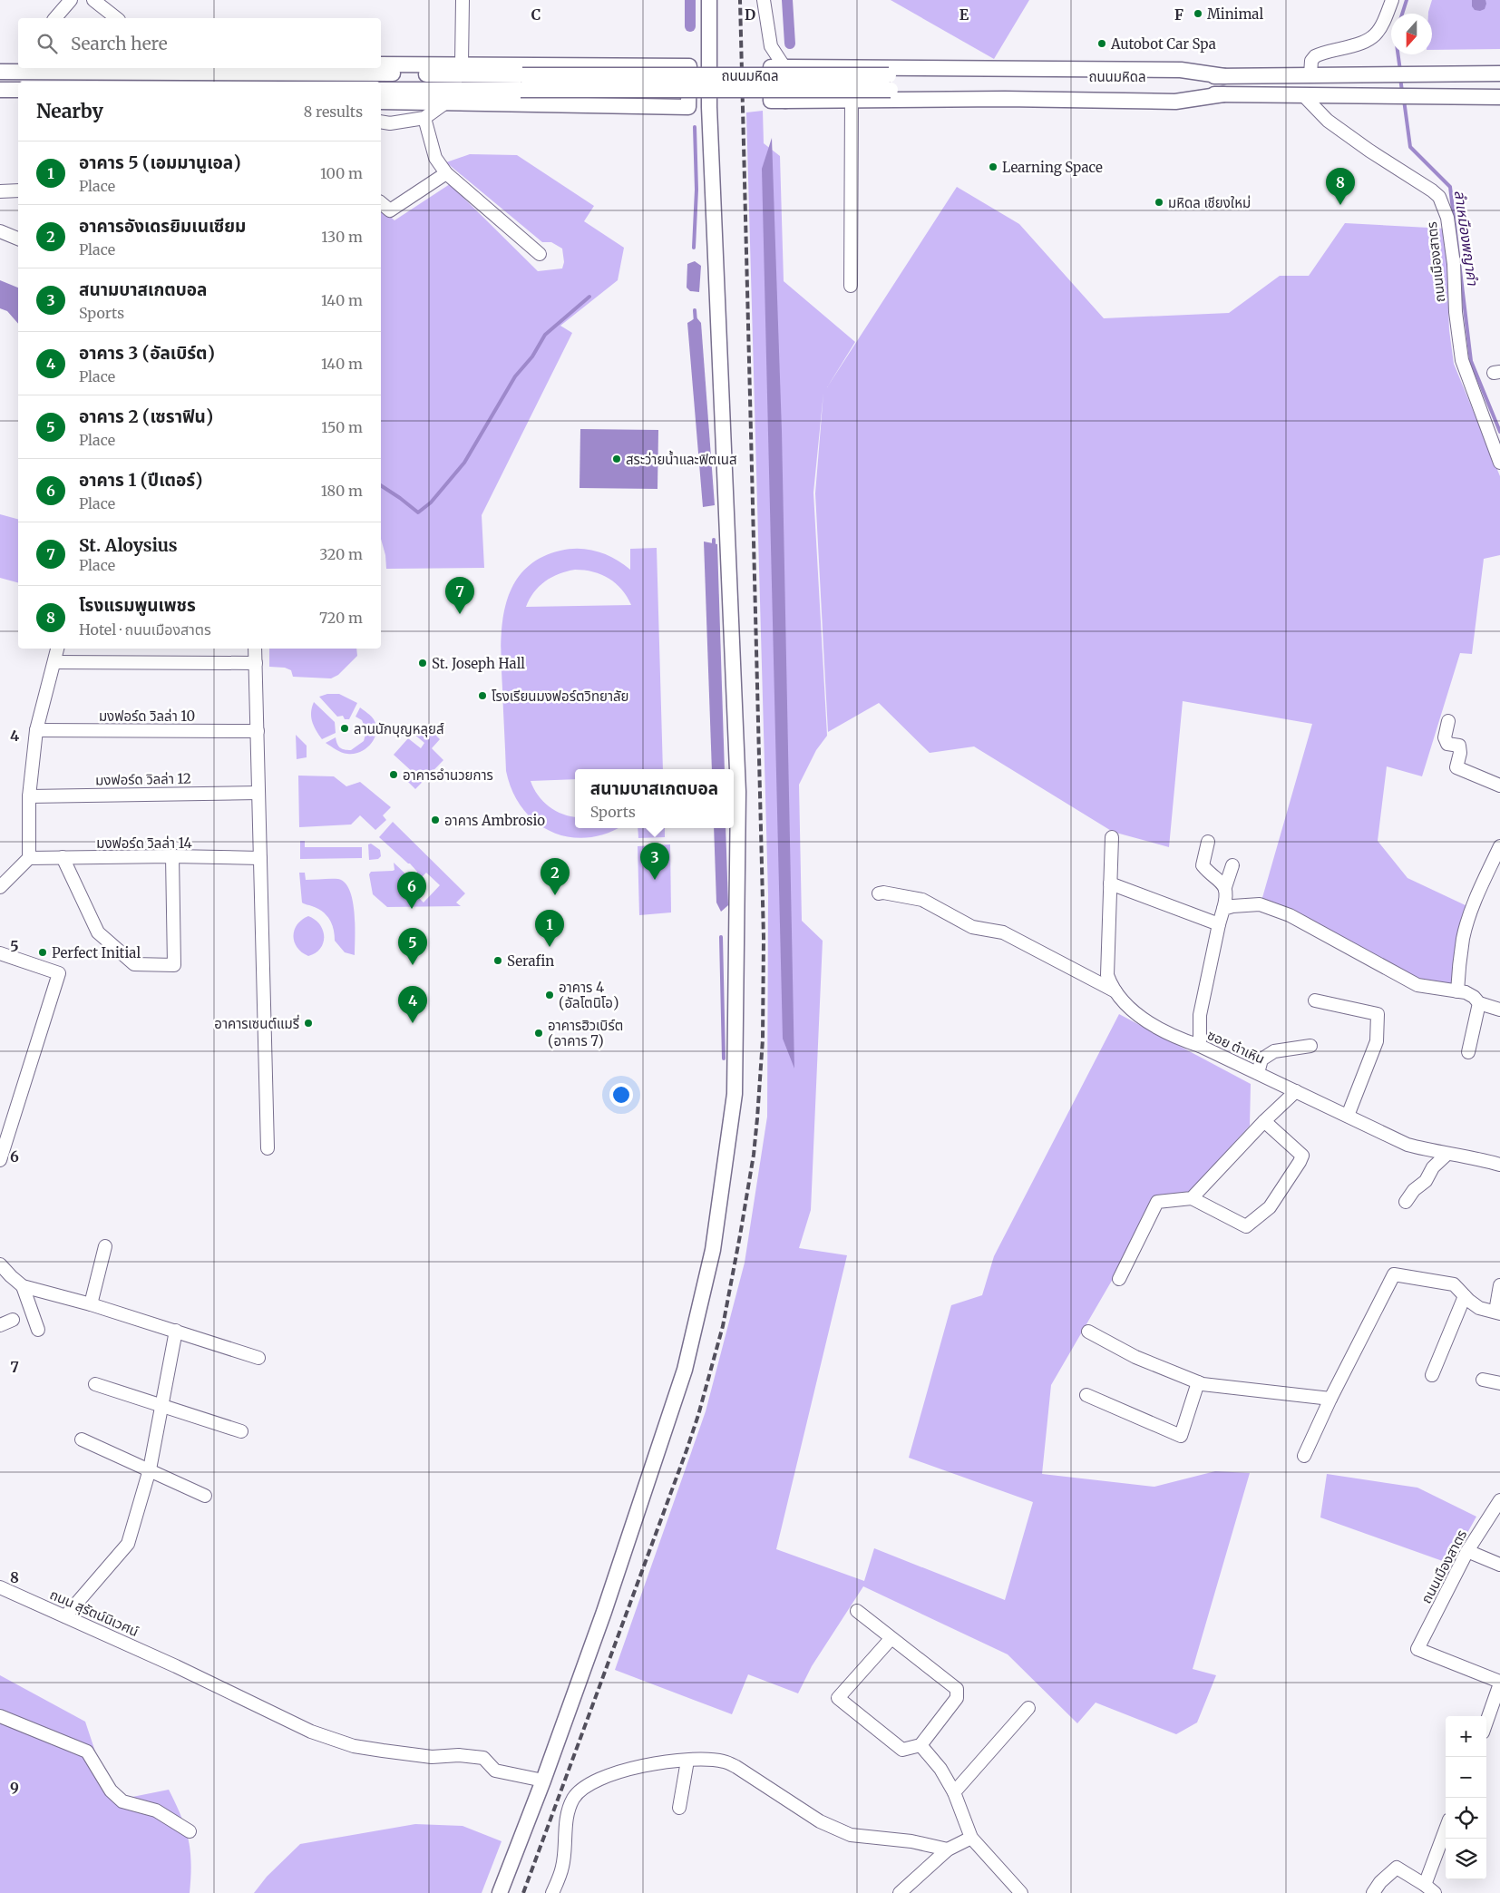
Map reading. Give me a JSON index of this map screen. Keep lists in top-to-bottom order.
{
  "streets": {
    "main road": ["ถนนมหิดล"],
    "street": [
      "ถนนเมืองสาตร",
      "มงฟอร์ด วิลล่า 10",
      "มงฟอร์ด วิลล่า 12",
      "มงฟอร์ด วิลล่า 14",
      "ซอย ต๋าเหิน",
      "ถนน สุรัตน์นิเวศน์"
    ]
  },
  "crossings": [
    ["ถนนมหิดล", "ถนนเมืองสาตร"]
  ],
  "water": ["ลำเหมืองพญาคำ"],
  "places": [
    "Minimal",
    "Autobot Car Spa",
    "Learning Space",
    "มหิดล เชียงใหม่",
    "สระว่ายน้ำและฟิตเนส",
    "St. Joseph Hall",
    "โรงเรียนมงฟอร์ตวิทยาลัย",
    "ลานนักบุญหลุยส์",
    "อาคารอำนวยการ",
    "อาคาร Ambrosio",
    "Perfect Initial",
    "Serafin",
    "อาคาร 4 (อัลโตนิโอ)",
    "อาคารเซนต์แมรี่",
    "อาคารฮิวเบิร์ต (อาคาร 7)"
  ],
  "north": "bottom",
  "page": {
    "search": "Search here",
    "heading": ["Nearby", "8 results"],
    "list": [
      {
        "mark": "1",
        "name": "อาคาร 5 (เอมมานูเอล)",
        "note": "Place",
        "value": "100 m"
      },
      {
        "mark": "2",
        "name": "อาคารอังเดรยิมเนเซียม",
        "note": "Place",
        "value": "130 m"
      },
      {
        "mark": "3",
        "name": "สนามบาสเกตบอล",
        "note": "Sports",
        "value": "140 m"
      },
      {
        "mark": "4",
        "name": "อาคาร 3 (อัลเบิร์ต)",
        "note": "Place",
        "value": "140 m"
      },
      {
        "mark": "5",
        "name": "อาคาร 2 (เซราฟิน)",
        "note": "Place",
        "value": "150 m"
      },
      {
        "mark": "6",
        "name": "อาคาร 1 (ปีเตอร์)",
        "note": "Place",
        "value": "180 m"
      },
      {
        "mark": "7",
        "name": "St. Aloysius",
        "note": "Place",
        "value": "320 m"
      },
      {
        "mark": "8",
        "name": "โรงแรมพูนเพชร",
        "note": "Hotel · ถนนเมืองสาตร",
        "value": "720 m"
      }
    ],
    "pins": [
      "8",
      "7",
      "3",
      "2",
      "6",
      "1",
      "5",
      "4"
    ],
    "popup": ["สนามบาสเกตบอล", "Sports"],
    "map_buttons": ["+", "−"]
  },
  "grid": {
    "columns": [
      "C",
      "D",
      "E",
      "F"
    ],
    "rows": [
      "4",
      "5",
      "6",
      "7",
      "8",
      "9"
    ]
  }
}
